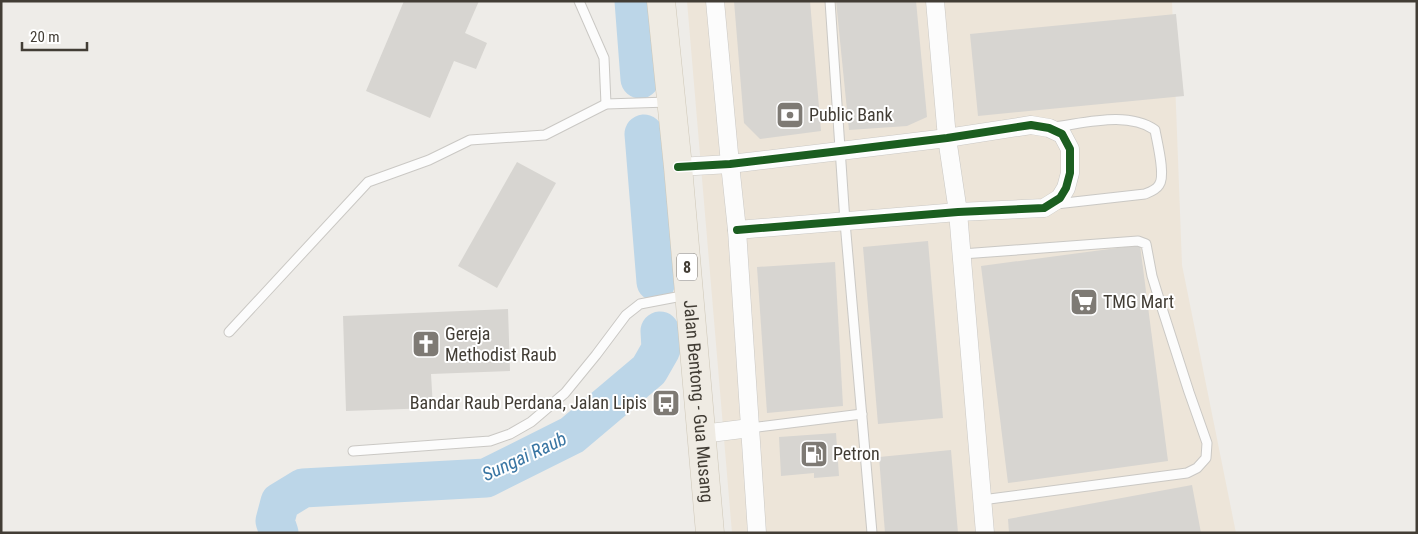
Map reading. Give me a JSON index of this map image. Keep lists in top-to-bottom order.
{
  "streets": {
    "main road": ["8", "Jalan Bentong - Gua Musang"]
  },
  "water": ["Sungai Raub"],
  "places": {
    "bank": ["Public Bank"],
    "supermarket": ["TMG Mart"],
    "church": ["Gereja Methodist Raub"],
    "bus stop": ["Bandar Raub Perdana, Jalan Lipis"],
    "fuel station": ["Petron"]
  },
  "scale_bar": "20 m"
}
